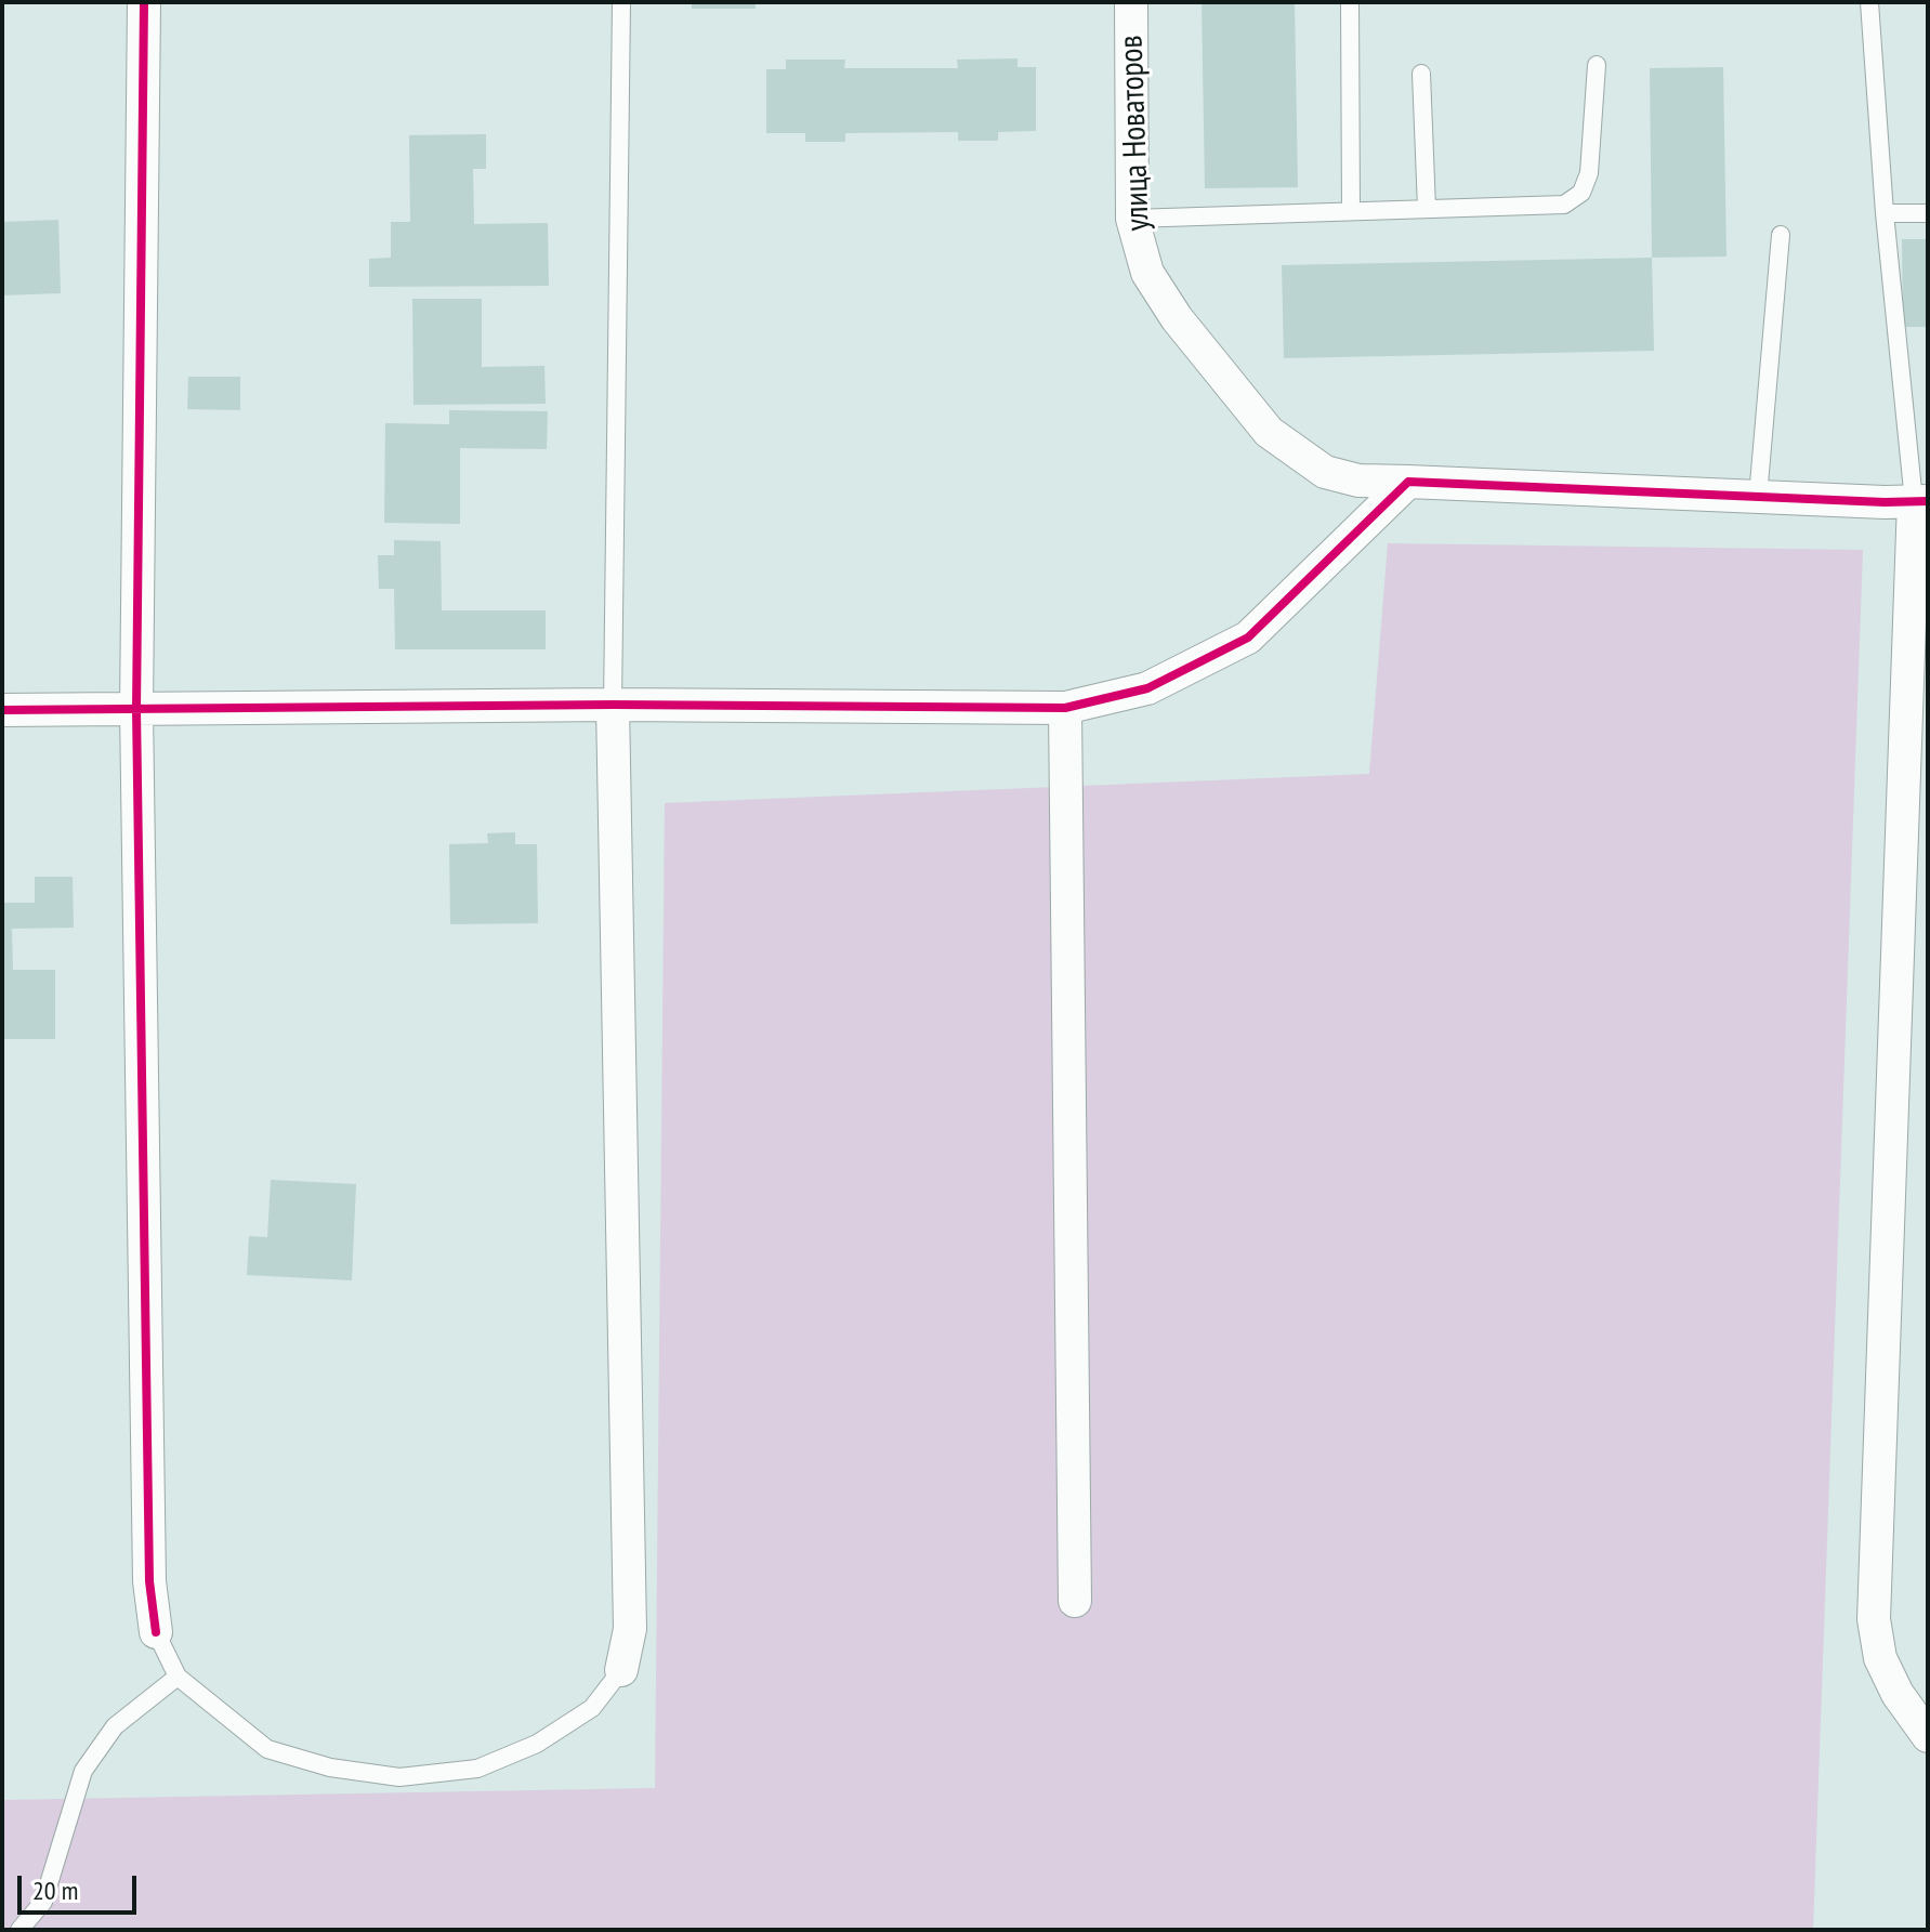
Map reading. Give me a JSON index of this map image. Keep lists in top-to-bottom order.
{
  "streets": {
    "street": ["улица Новаторов"]
  },
  "scale_bar": "20 m"
}
